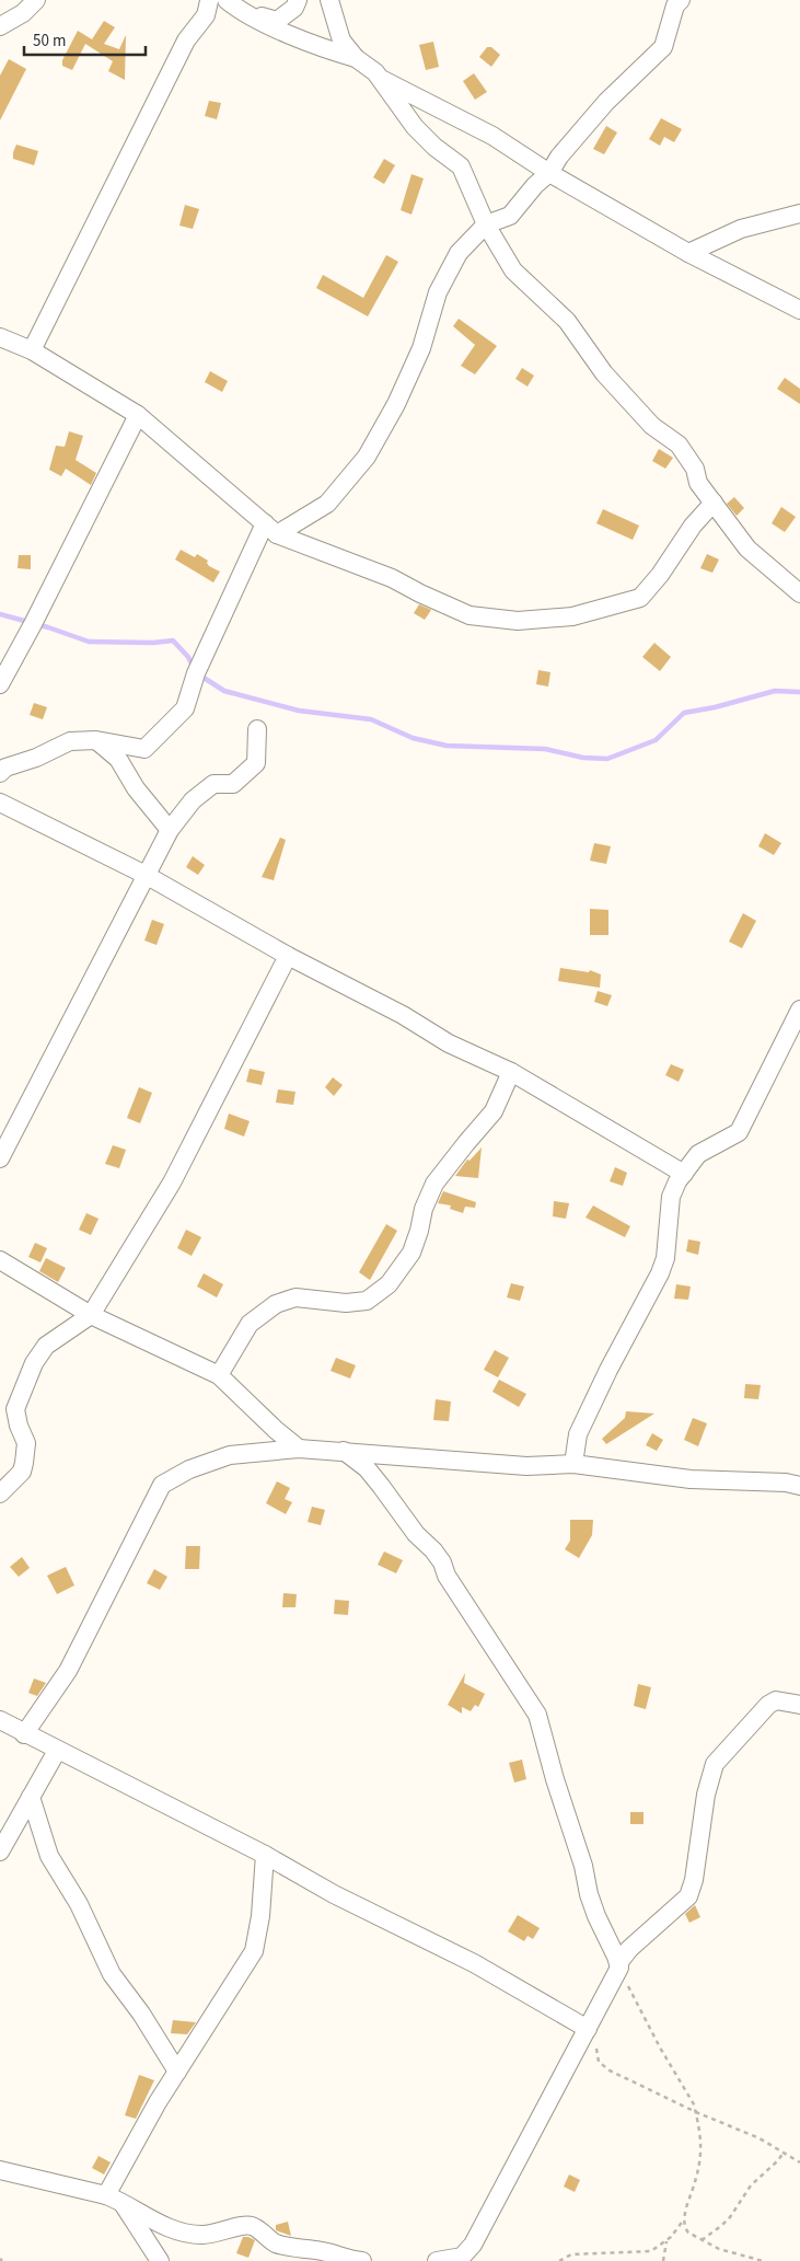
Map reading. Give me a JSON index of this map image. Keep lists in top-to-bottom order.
{
  "scale_bar": "50 m"
}
